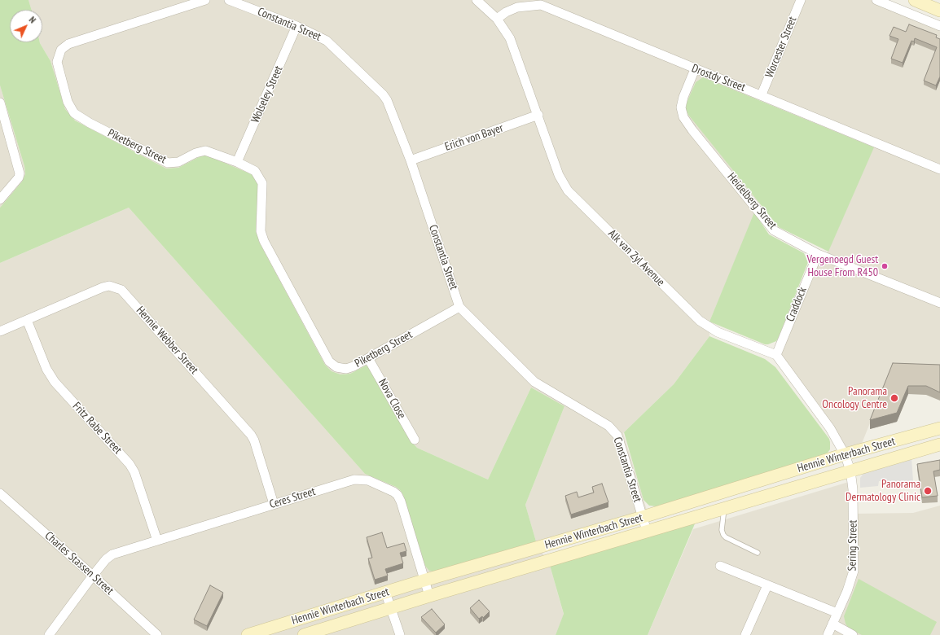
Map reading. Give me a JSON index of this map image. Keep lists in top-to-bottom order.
{
  "streets": {
    "street": [
      "Constantia Street",
      "Worcester Street",
      "Drostdy Street",
      "Wolseley Street",
      "Erich von Bayer",
      "Piketberg Street",
      "Heidelberg Street",
      "Alk van Zyl Avenue",
      "Craddock",
      "Hennie Webber Street",
      "Nova Close",
      "Fritz Rabe Street",
      "Hennie Winterbach Street",
      "Ceres Street",
      "Sering Street",
      "Charles Stassen Street"
    ]
  },
  "crossings": [
    ["Constantia Street", "Wolseley Street"],
    ["Constantia Street", "Erich von Bayer"],
    ["Constantia Street", "Piketberg Street"],
    ["Constantia Street", "Hennie Winterbach Street"],
    ["Worcester Street", "Drostdy Street"],
    ["Drostdy Street", "Heidelberg Street"],
    ["Drostdy Street", "Alk van Zyl Avenue"],
    ["Wolseley Street", "Piketberg Street"],
    ["Erich von Bayer", "Alk van Zyl Avenue"],
    ["Piketberg Street", "Nova Close"],
    ["Heidelberg Street", "Craddock"],
    ["Alk van Zyl Avenue", "Craddock"],
    ["Hennie Webber Street", "Fritz Rabe Street"],
    ["Hennie Webber Street", "Ceres Street"],
    ["Fritz Rabe Street", "Ceres Street"],
    ["Hennie Winterbach Street", "Ceres Street"],
    ["Hennie Winterbach Street", "Sering Street"],
    ["Ceres Street", "Charles Stassen Street"]
  ],
  "places": ["Vergenoegd Guest House From R450", "Panorama Oncology Centre", "Panorama Dermatology Clinic"],
  "north": "top right"
}
